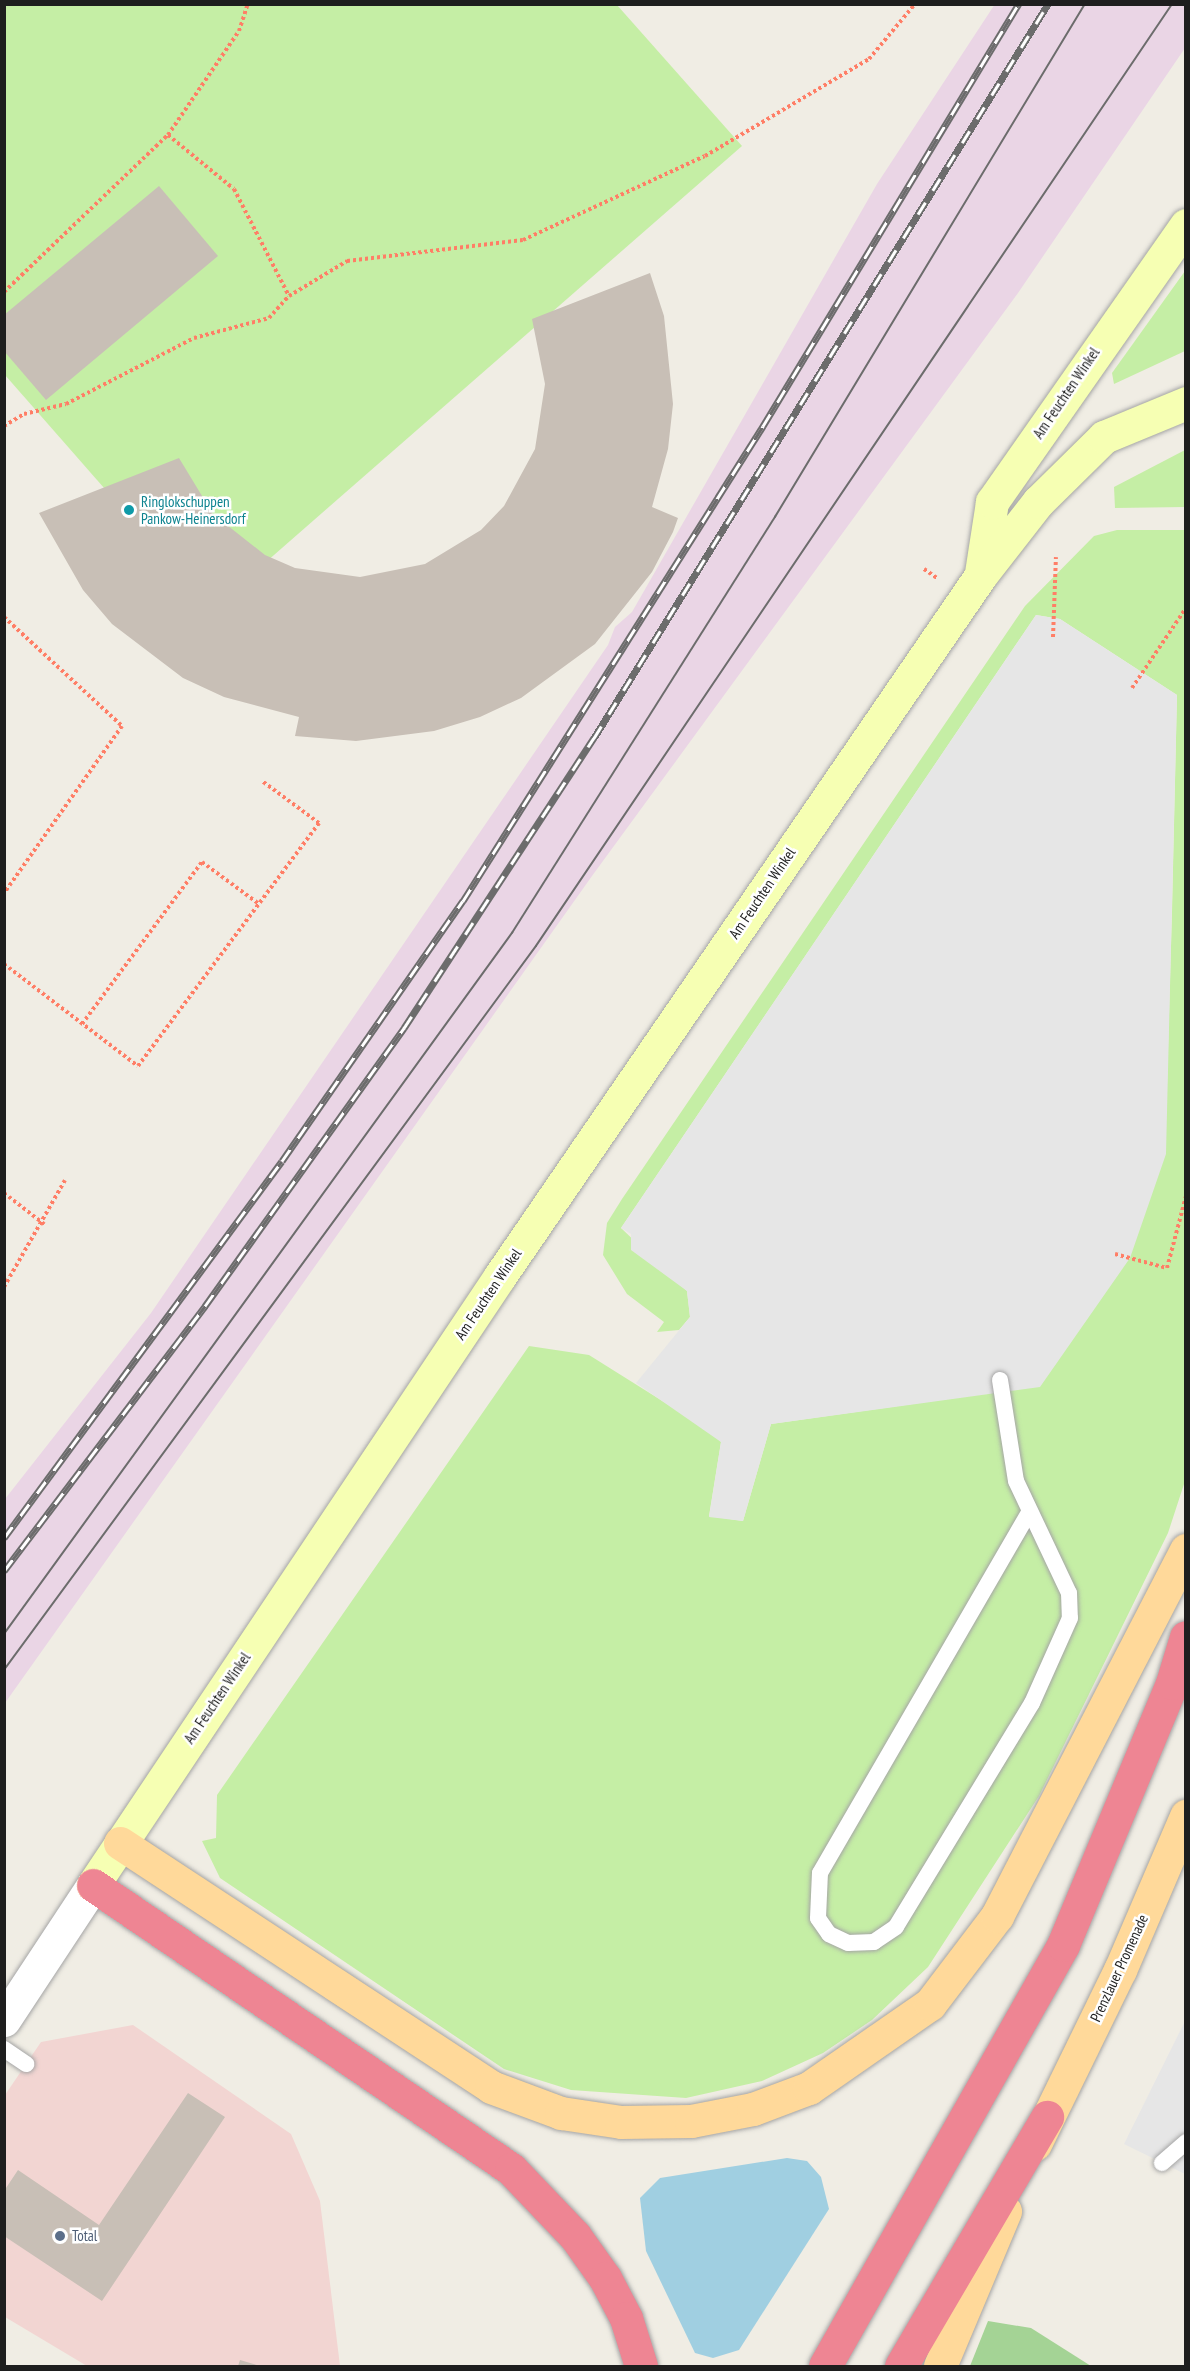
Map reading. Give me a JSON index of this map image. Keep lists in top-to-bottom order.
{
  "streets": {
    "main road": ["Am Feuchten Winkel", "Prenzlauer Promenade"]
  },
  "places": ["Ringlokschuppen Pankow-Heinersdorf", "Total"]
}
